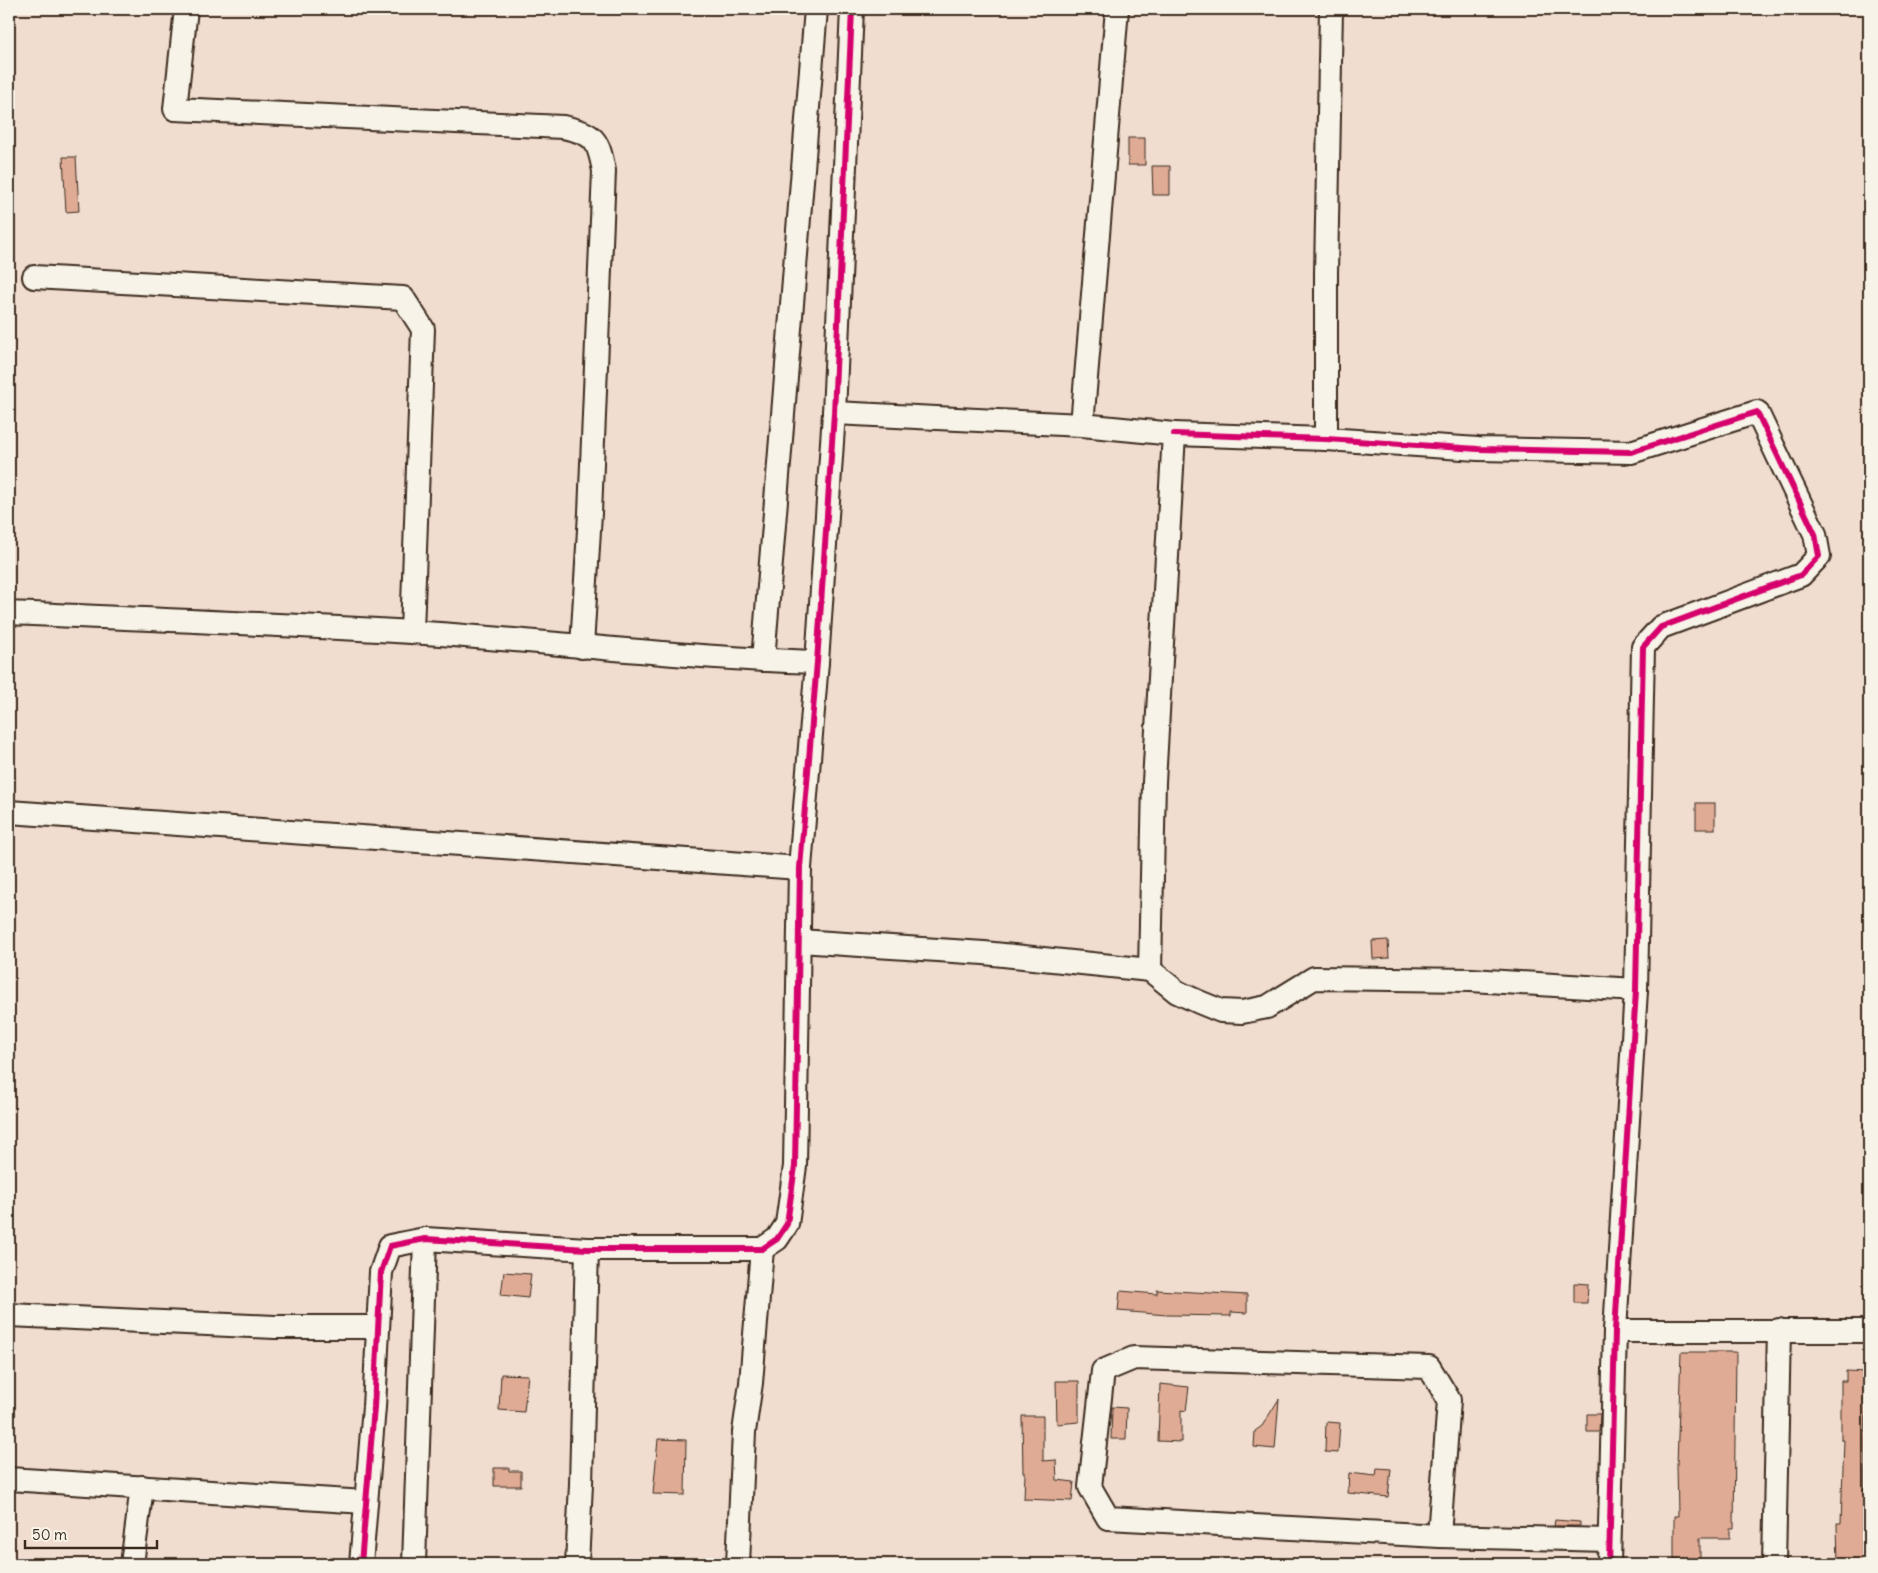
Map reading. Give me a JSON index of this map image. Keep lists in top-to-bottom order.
{
  "scale_bar": "50 m"
}
